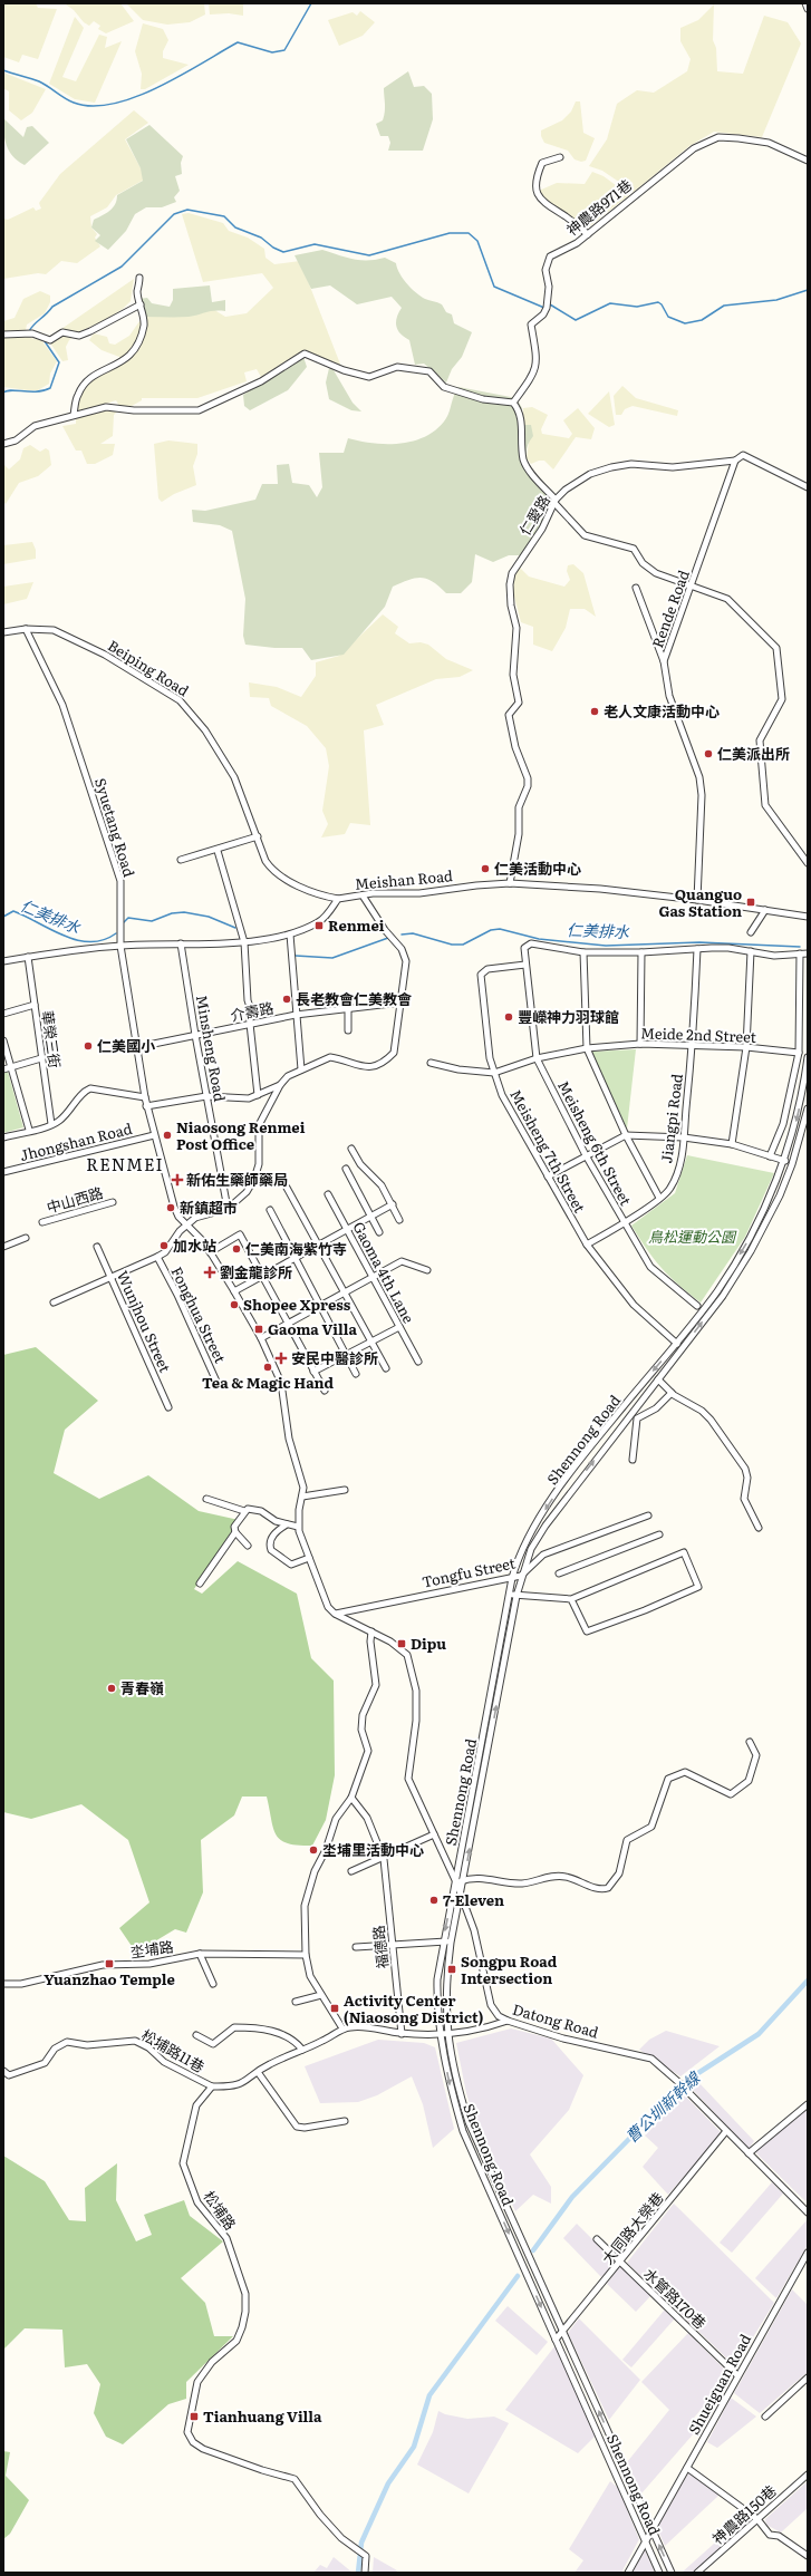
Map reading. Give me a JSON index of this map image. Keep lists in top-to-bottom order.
{
  "streets": {
    "street": [
      "神農路971巷",
      "仁愛路",
      "Rende Road",
      "Beiping Road",
      "Syuetang Road",
      "Meishan Road",
      "介壽路",
      "Meide 2nd Street",
      "華榮三街",
      "Minsheng Road",
      "Jiangpi Road",
      "Jhongshan Road",
      "Meisheng 6th Street",
      "Meisheng 7th Street",
      "中山西路",
      "Gaoma 4th Lane",
      "Fonghua Street",
      "Wunjhou Street",
      "Shennong Road",
      "Tongfu Street",
      "福德路",
      "坔埔路",
      "Datong Road",
      "松埔路11巷",
      "松埔路",
      "大同路大榮巷",
      "水管路170巷",
      "Shueiguan Road",
      "神農路150巷"
    ]
  },
  "crossings": [
    ["仁愛路", "Rende Road"],
    ["仁愛路", "Meishan Road"],
    ["Rende Road", "Meishan Road"],
    ["Beiping Road", "Syuetang Road"],
    ["Beiping Road", "Meishan Road"],
    ["Syuetang Road", "Meishan Road"],
    ["Syuetang Road", "介壽路"],
    ["Syuetang Road", "Jhongshan Road"],
    ["Meishan Road", "華榮三街"],
    ["Meishan Road", "Minsheng Road"],
    ["介壽路", "Minsheng Road"],
    ["Meide 2nd Street", "Jiangpi Road"],
    ["Meide 2nd Street", "Meisheng 6th Street"],
    ["Meide 2nd Street", "Meisheng 7th Street"],
    ["Jiangpi Road", "Meisheng 6th Street"],
    ["Jiangpi Road", "Meisheng 7th Street"],
    ["Meisheng 6th Street", "Meisheng 7th Street"],
    ["Meisheng 7th Street", "Shennong Road"],
    ["Shennong Road", "Tongfu Street"],
    ["Shennong Road", "Datong Road"],
    ["Shennong Road", "大同路大榮巷"],
    ["Shennong Road", "Shueiguan Road"],
    ["Tongfu Street", "Datong Road"],
    ["Datong Road", "大同路大榮巷"],
    ["松埔路11巷", "松埔路"],
    ["大同路大榮巷", "水管路170巷"],
    ["水管路170巷", "Shueiguan Road"]
  ],
  "districts": ["RENMEI"],
  "water": ["仁美排水", "曹公圳新幹線"],
  "parks": ["鳥松運動公園"],
  "places": {
    "other": [
      "老人文康活動中心",
      "仁美派出所",
      "仁美活動中心",
      "長老教會仁美教會",
      "豐嶸神力羽球館",
      "仁美國小",
      "Niaosong Renmei Post Office",
      "新鎮超市",
      "加水站",
      "仁美南海紫竹寺",
      "Shopee Xpress",
      "Tea & Magic Hand",
      "青春嶺",
      "坔埔里活動中心",
      "7-Eleven"
    ],
    "transit": [
      "Quanguo Gas Station",
      "Renmei",
      "Gaoma Villa",
      "Dipu",
      "Yuanzhao Temple",
      "Songpu Road Intersection",
      "Activity Center (Niaosong District)",
      "Tianhuang Villa"
    ],
    "health": ["新佑生藥師藥局", "劉金龍診所", "安民中醫診所"]
  }
}
